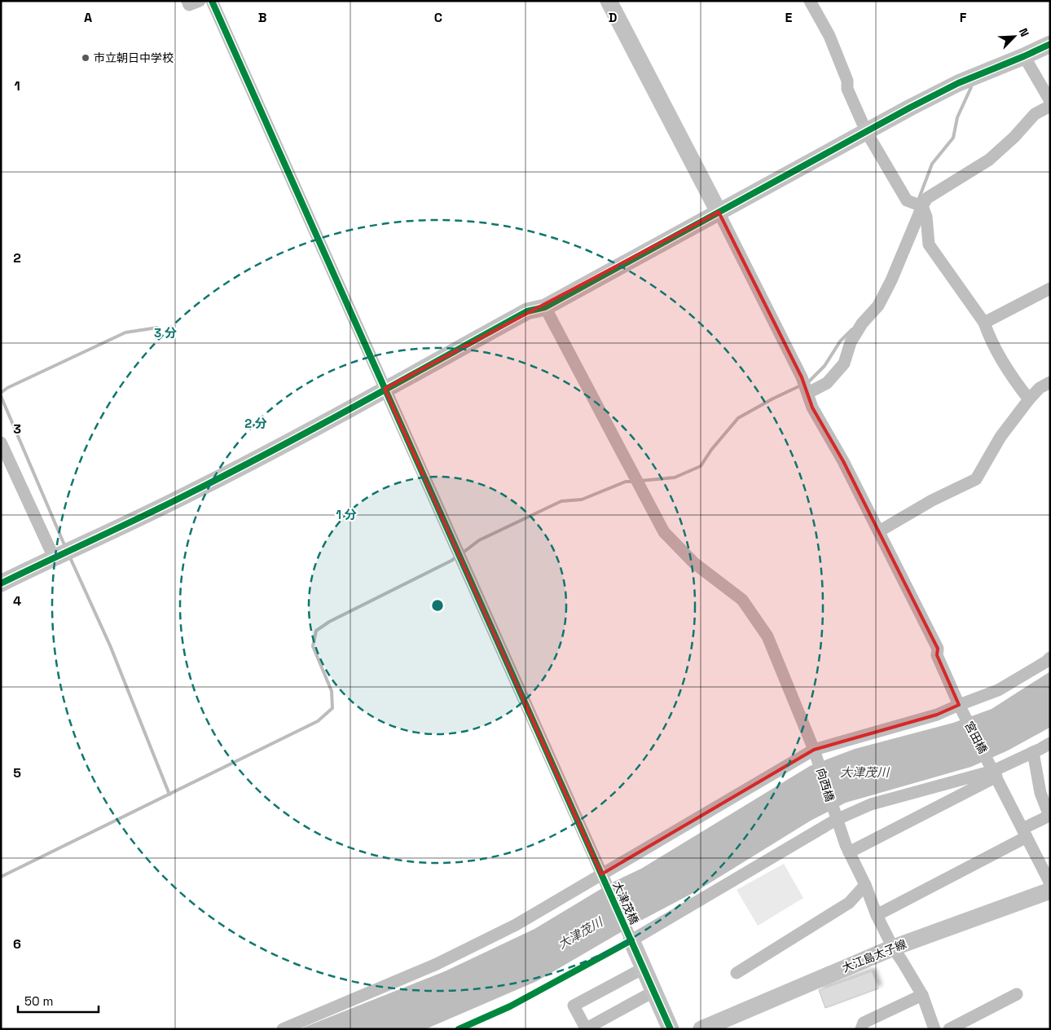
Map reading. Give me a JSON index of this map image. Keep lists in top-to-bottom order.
{
  "streets": {
    "street": [
      "宮田橋",
      "向西橋",
      "大津茂橋",
      "大江島太子線"
    ]
  },
  "crossings": [
    ["向西橋", "大江島太子線"]
  ],
  "water": ["大津茂川"],
  "places": ["市立朝日中学校"],
  "scale_bar": "50 m",
  "north": "top right",
  "grid": {
    "columns": [
      "A",
      "B",
      "C",
      "D",
      "E",
      "F"
    ],
    "rows": [
      "1",
      "2",
      "3",
      "4",
      "5",
      "6"
    ]
  },
  "rings": ["3 分", "2 分", "1 分"]
}
